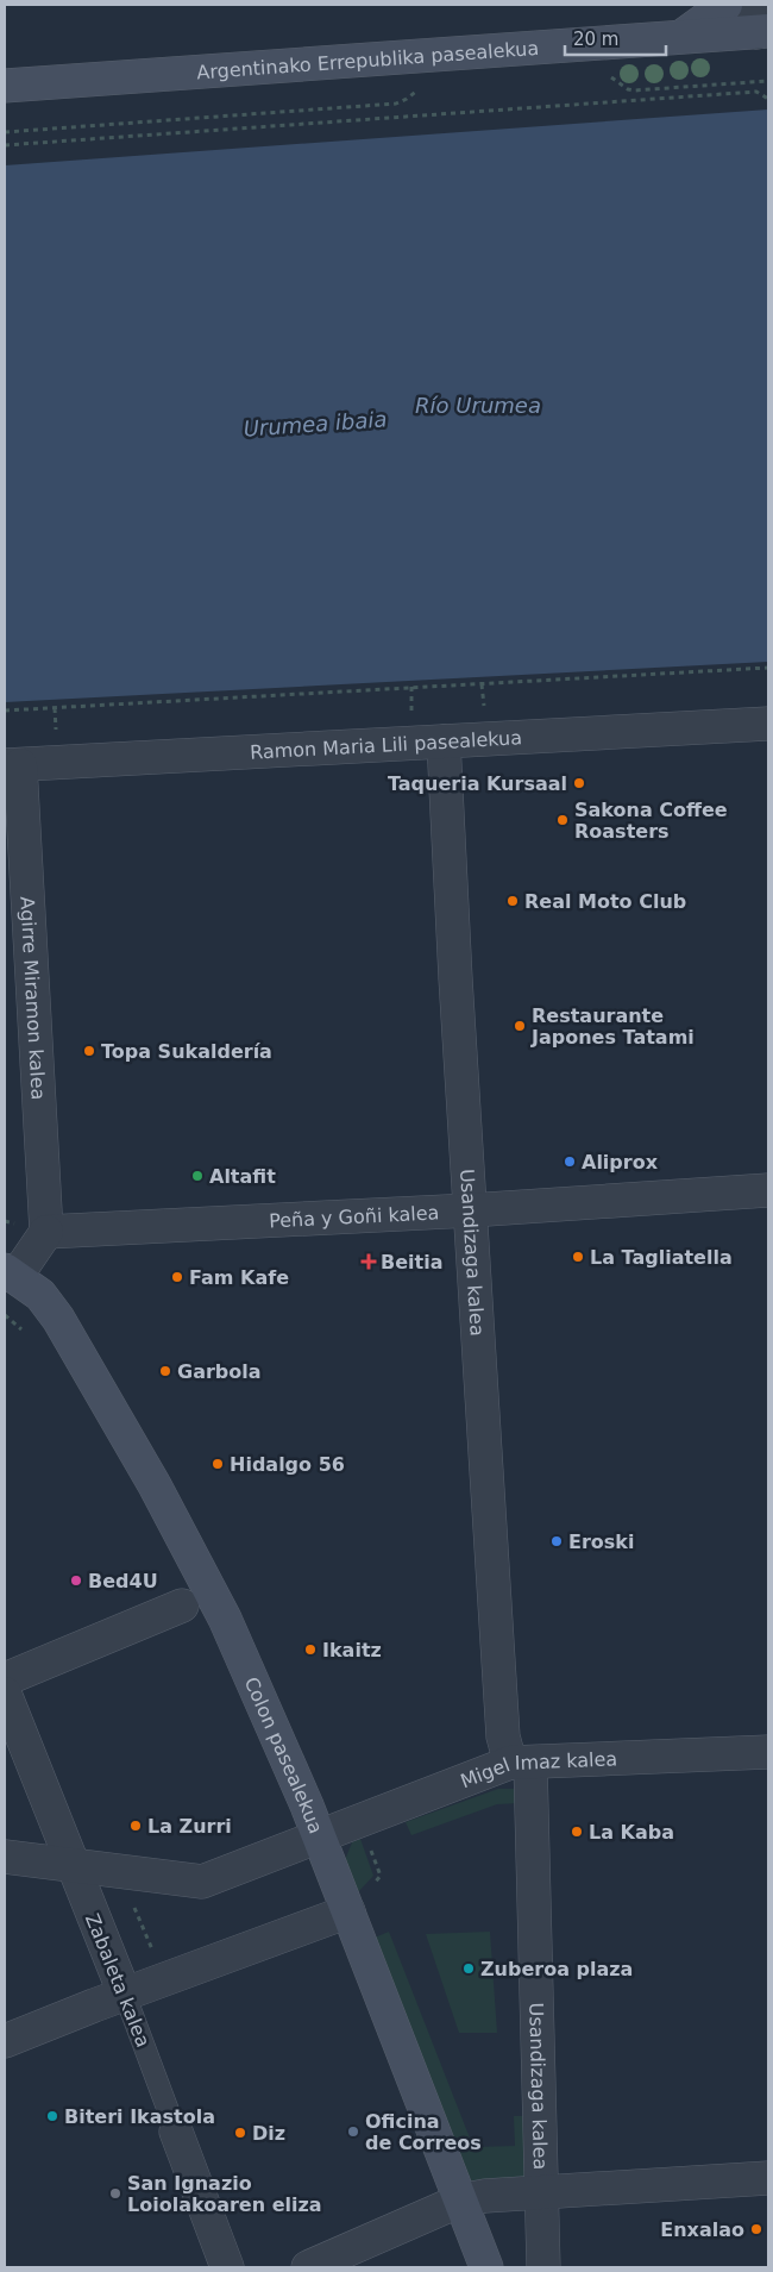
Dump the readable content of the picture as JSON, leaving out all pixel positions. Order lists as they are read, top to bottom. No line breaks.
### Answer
{"streets":{"main road":["Argentinako Errepublika pasealekua","Colon pasealekua"],"street":["Ramon Maria Lili pasealekua","Agirre Miramon kalea","Peña y Goñi kalea","Usandizaga kalea","Migel Imaz kalea","Zabaleta kalea"]},"crossings":[["Ramon Maria Lili pasealekua","Agirre Miramon kalea"],["Ramon Maria Lili pasealekua","Usandizaga kalea"],["Agirre Miramon kalea","Peña y Goñi kalea"],["Agirre Miramon kalea","Colon pasealekua"],["Peña y Goñi kalea","Usandizaga kalea"],["Peña y Goñi kalea","Colon pasealekua"],["Usandizaga kalea","Migel Imaz kalea"],["Colon pasealekua","Migel Imaz kalea"],["Migel Imaz kalea","Zabaleta kalea"]],"water":["Río Urumea","Urumea ibaia"],"places":{"other":["Taqueria Kursaal","Sakona Coffee Roasters","Real Moto Club","Restaurante Japones Tatami","Topa Sukaldería","Aliprox","Altafit","La Tagliatella","Fam Kafe","Garbola","Hidalgo 56","Eroski","Bed4U","Ikaitz","La Zurri","La Kaba","Zuberoa plaza","Biteri Ikastola","Oficina de Correos","Diz","San Ignazio Loiolakoaren eliza","Enxalao"],"health":["Beitia"]},"scale_bar":"20 m"}
